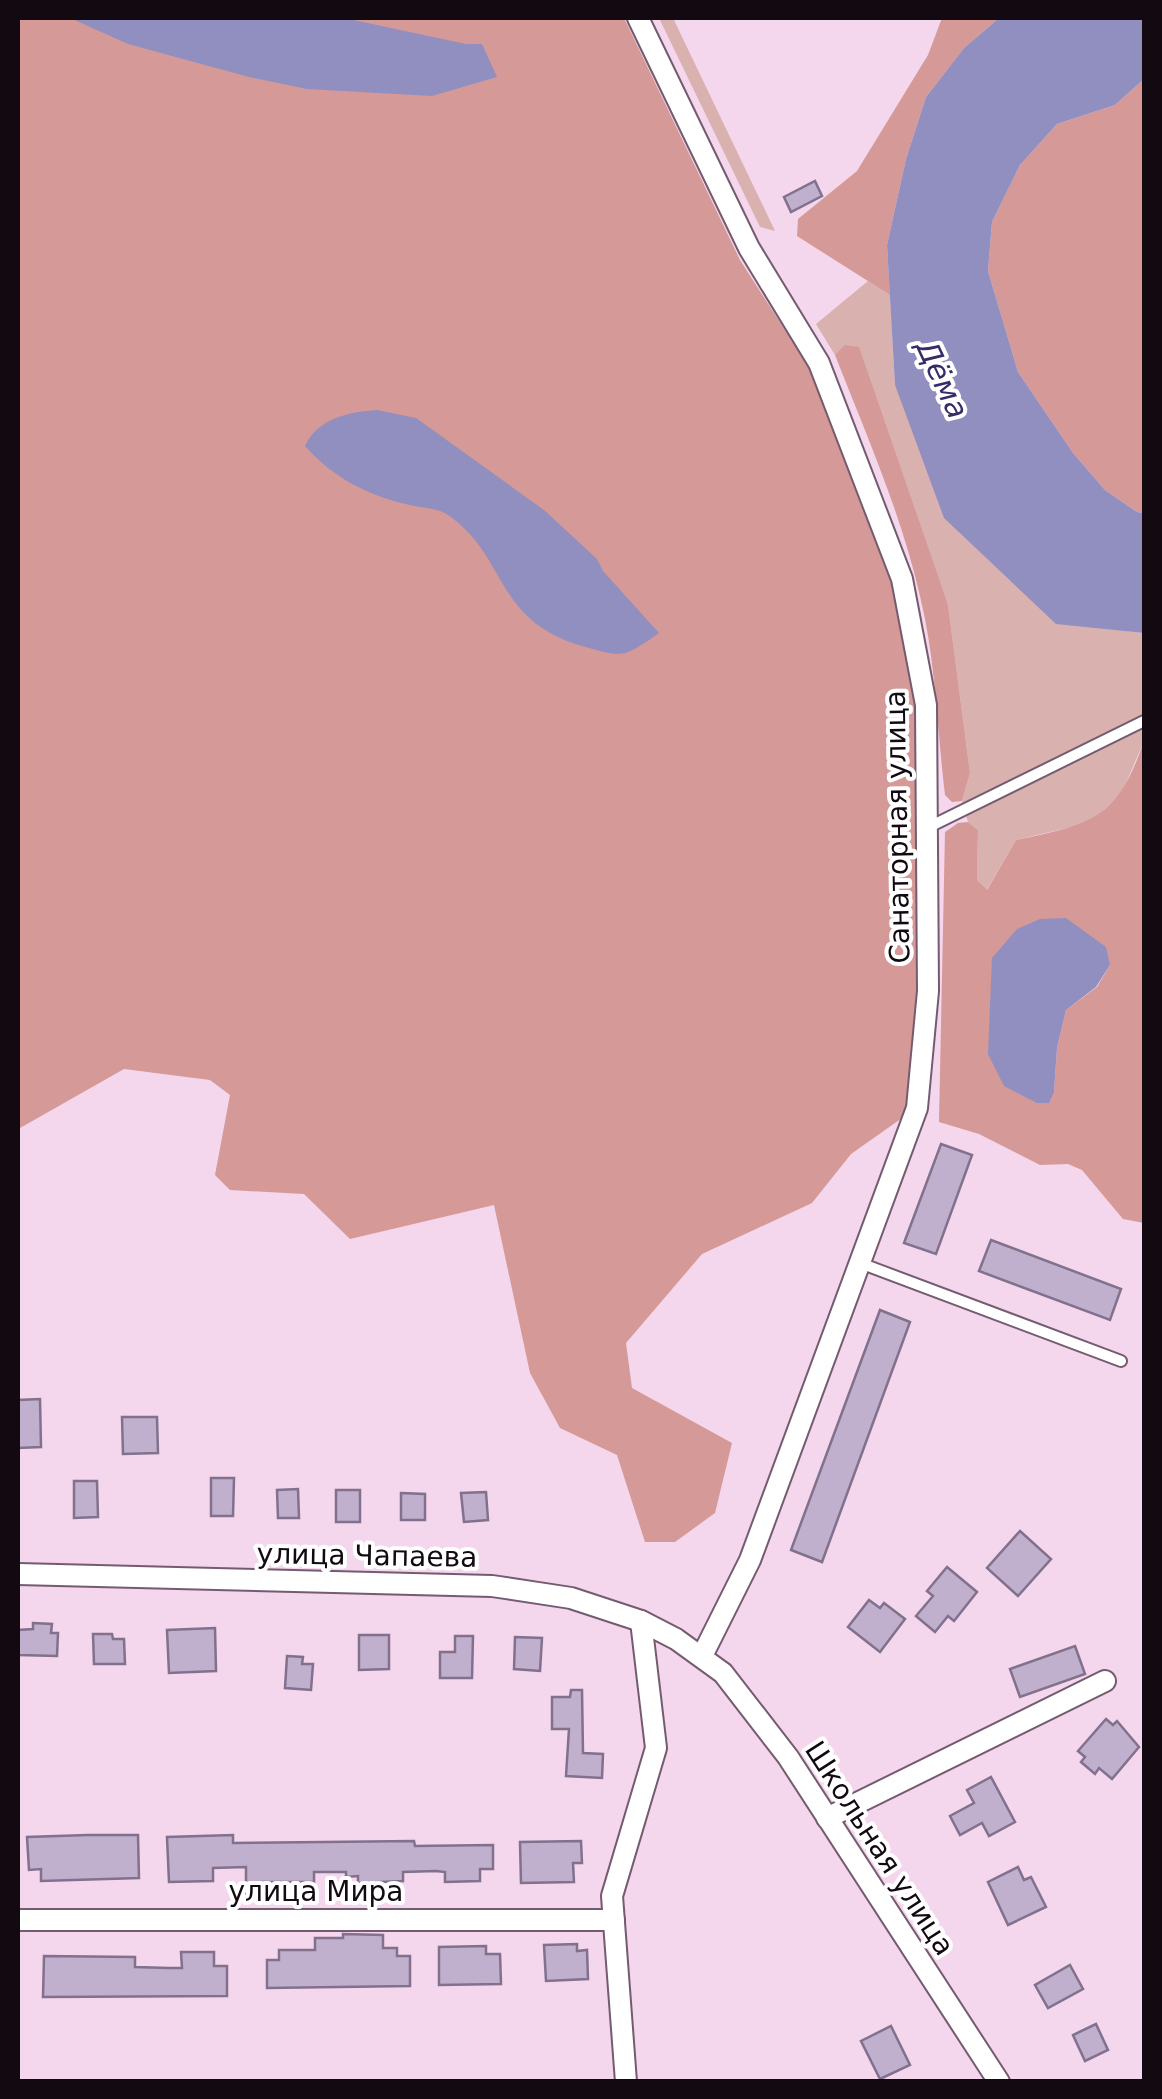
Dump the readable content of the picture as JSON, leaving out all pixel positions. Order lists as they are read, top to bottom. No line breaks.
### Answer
{"streets":{"street":["Санаторная улица","улица Чапаева","Школьная улица","улица Мира"]},"crossings":[["Санаторная улица","улица Чапаева"],["Санаторная улица","Школьная улица"],["улица Чапаева","Школьная улица"]],"water":["Дёма"]}
